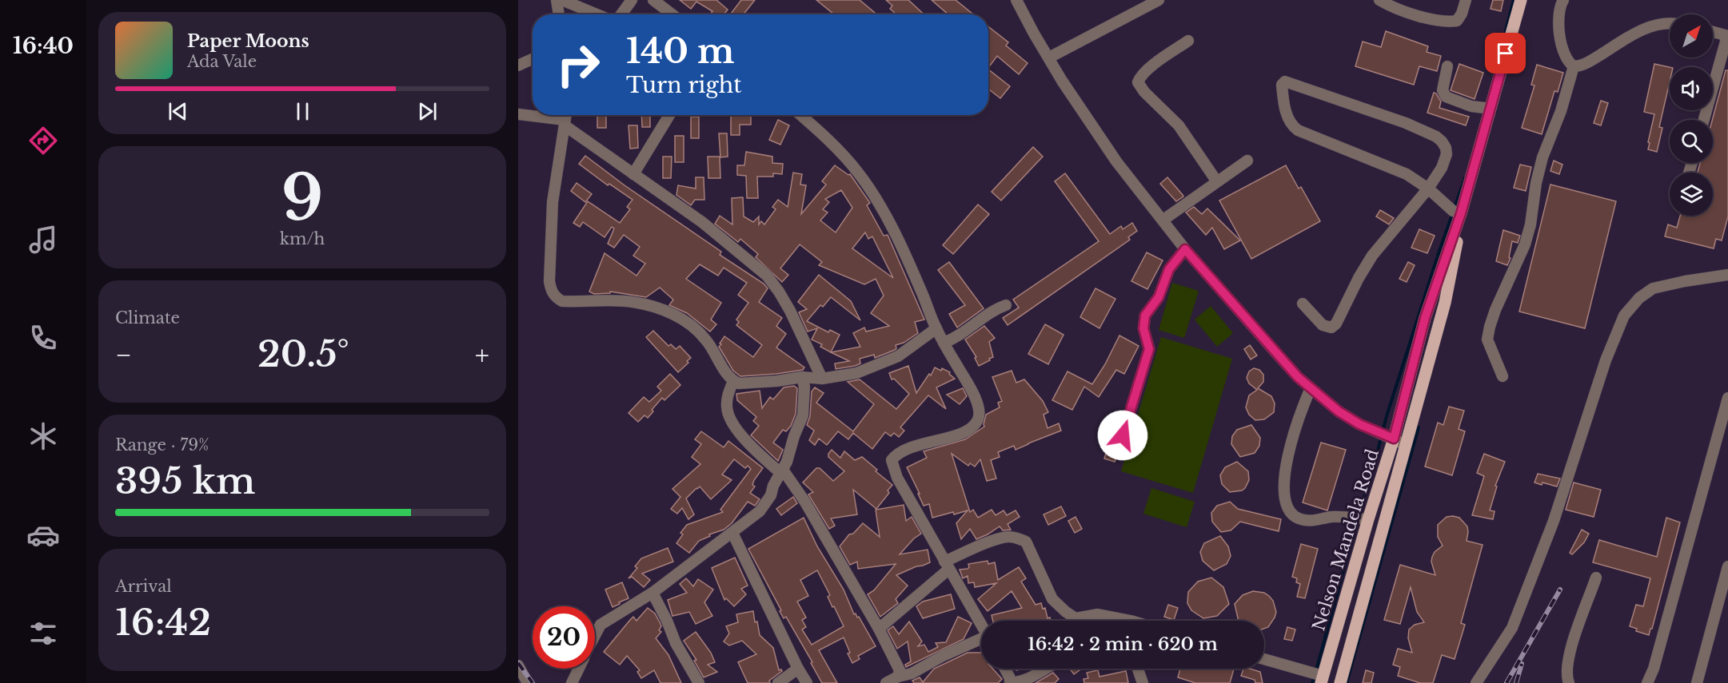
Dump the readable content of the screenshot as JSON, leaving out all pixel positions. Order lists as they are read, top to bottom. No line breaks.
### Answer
{"streets":{"main road":["Nelson Mandela Road"]},"north":"top right","page":{"tabs":"16:40","turn":["140 m","Turn right"],"song":["Paper Moons","Ada Vale"],"tile":[["9","km/h"],"Climate",["Range · 79%","395 km"],["Arrival","16:42"]],"heat":["−","20.5°","+"],"limit":"20","trip":"16:42 · 2 min · 620 m"}}
